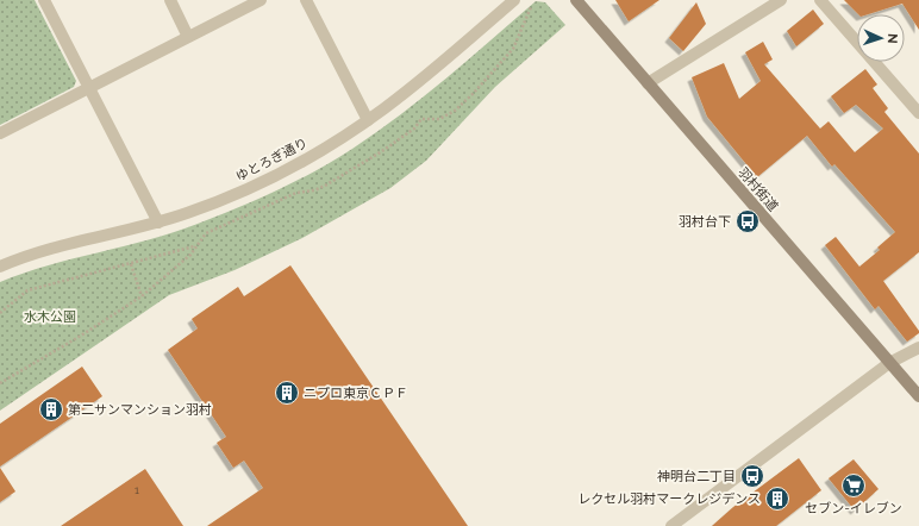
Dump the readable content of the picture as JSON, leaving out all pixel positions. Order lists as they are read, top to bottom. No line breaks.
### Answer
{"streets":{"main road":["羽村街道"],"street":["ゆとろぎ通り"]},"parks":["水木公園"],"places":{"bus stop":["羽村台下","神明台二丁目"],"building":["ニプロ東京ＣＰＦ","第二サンマンション羽村","レクセル羽村マークレジデンス"],"supermarket":["セブン-イレブン"]},"house_numbers":["1"],"north":"right"}
